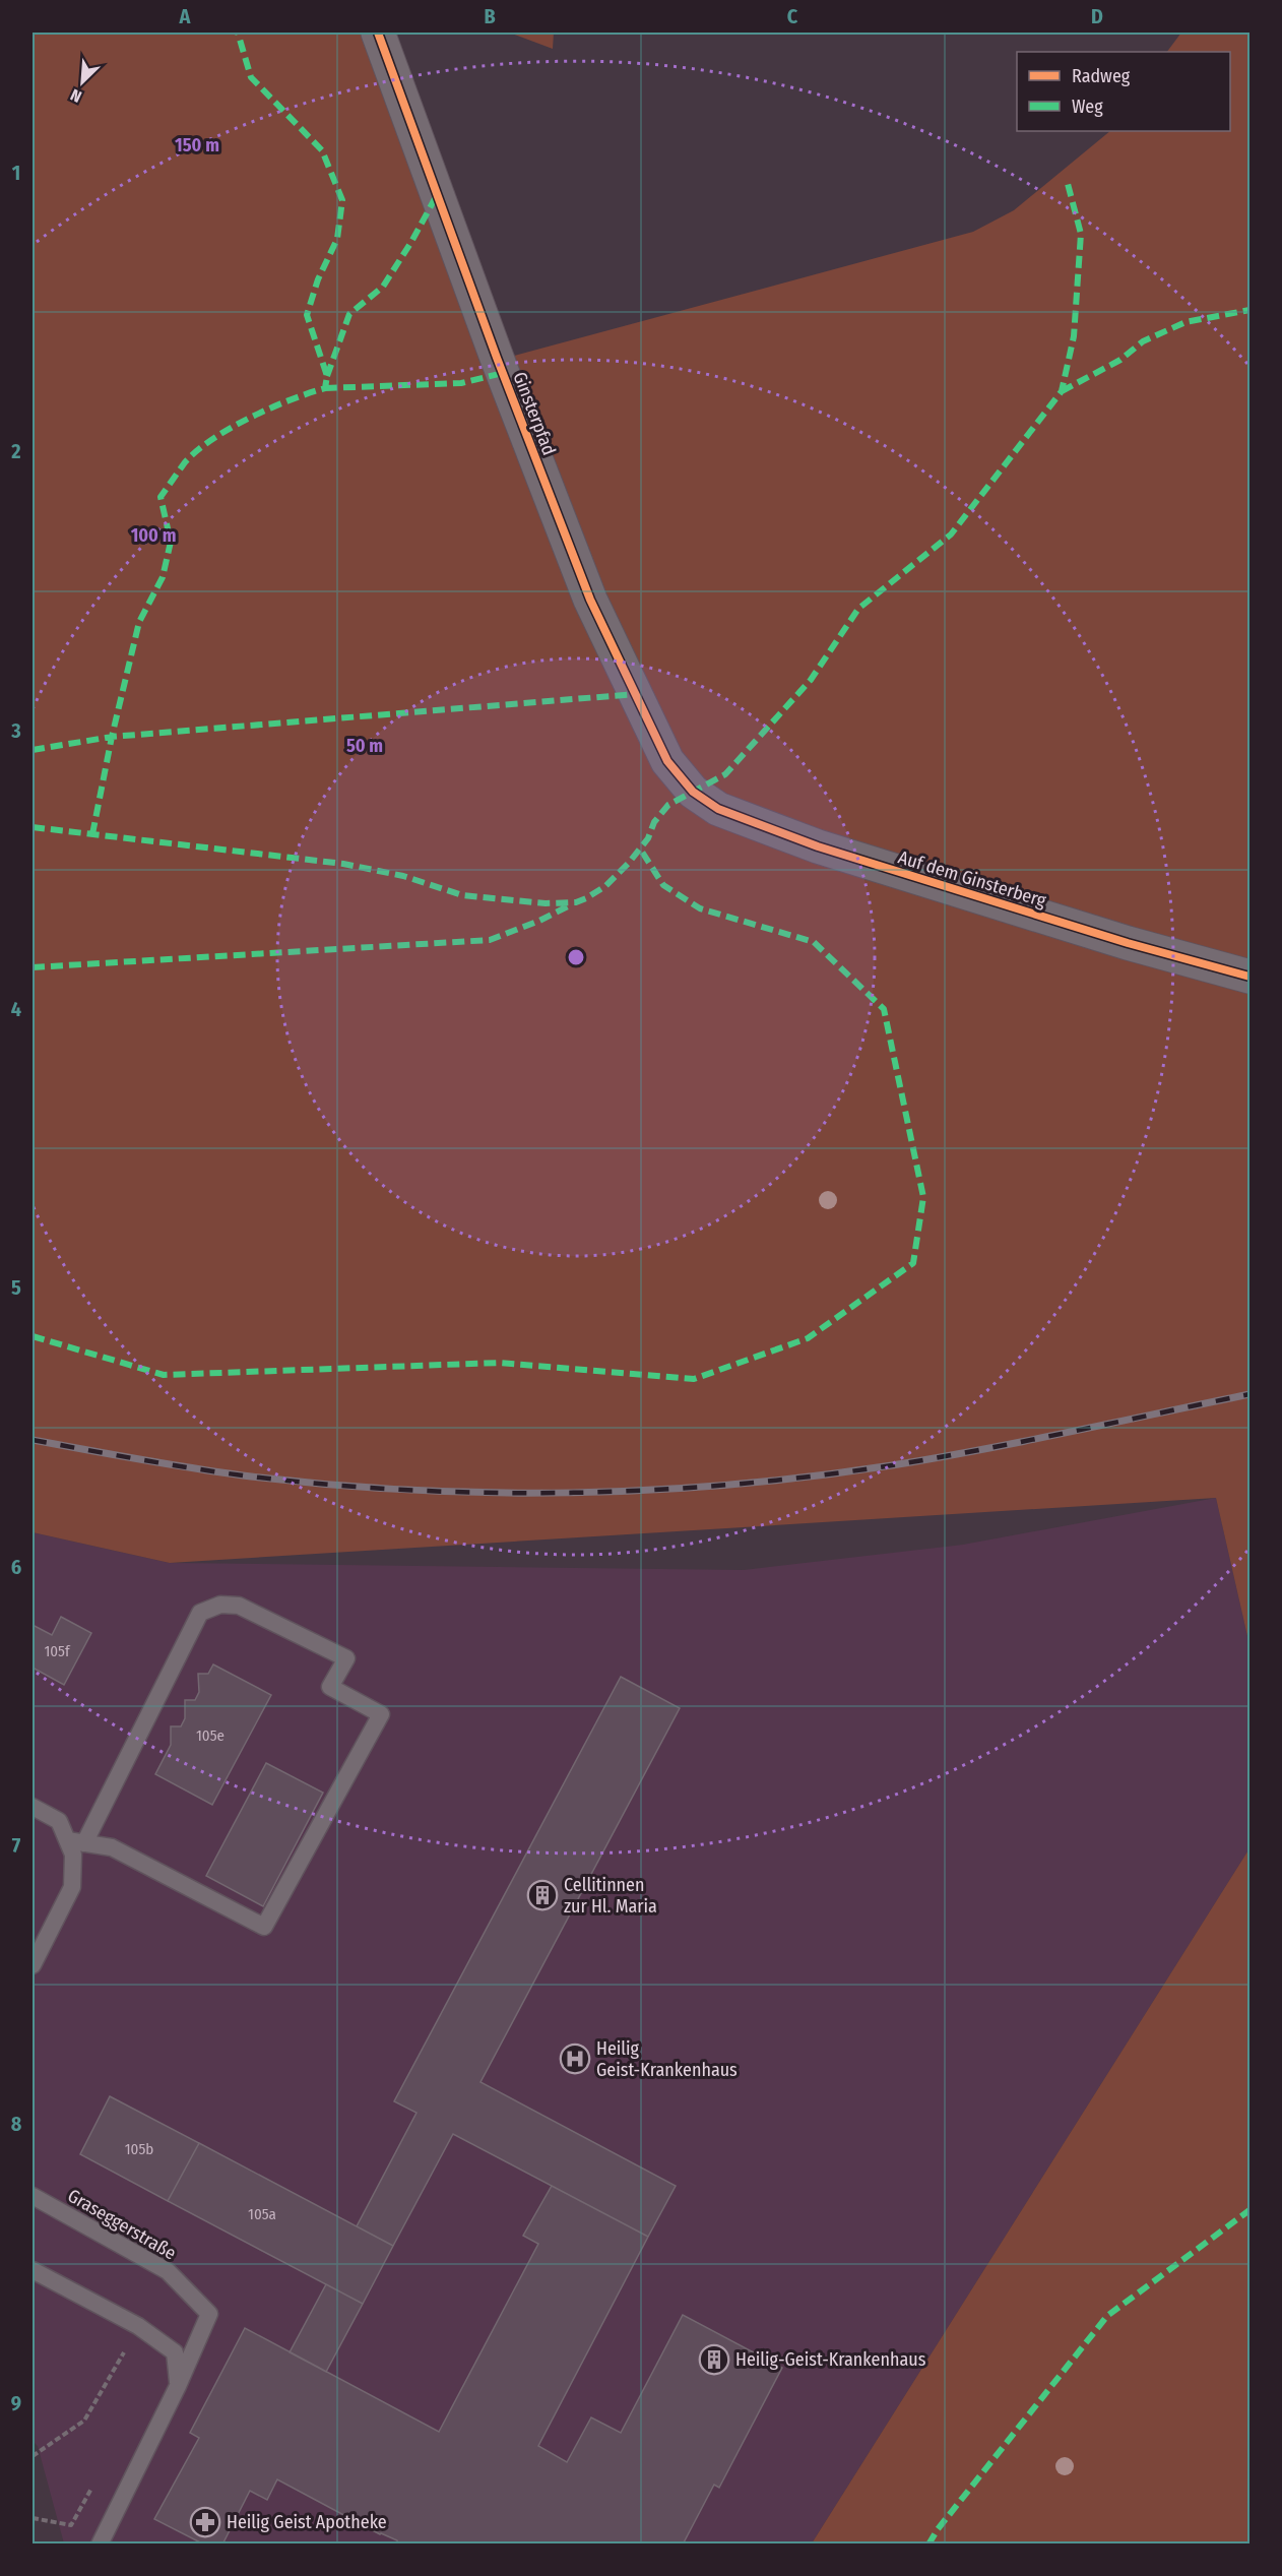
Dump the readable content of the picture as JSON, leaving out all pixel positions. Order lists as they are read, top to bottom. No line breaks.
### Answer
{"streets":{"street":["Ginsterpfad","Auf dem Ginsterberg"],"lane":["Graseggerstraße"]},"crossings":[["Ginsterpfad","Auf dem Ginsterberg"]],"places":{"building":["Cellitinnen zur Hl. Maria","Heilig-Geist-Krankenhaus"],"hospital":["Heilig Geist-Krankenhaus"],"pharmacy":["Heilig Geist Apotheke"]},"house_numbers":["105f","105e","105b","105a"],"legend":["Radweg","Weg"],"north":"bottom left","grid":{"columns":["A","B","C","D"],"rows":["1","2","3","4","5","6","7","8","9"]},"rings":["150 m","100 m","50 m"]}
